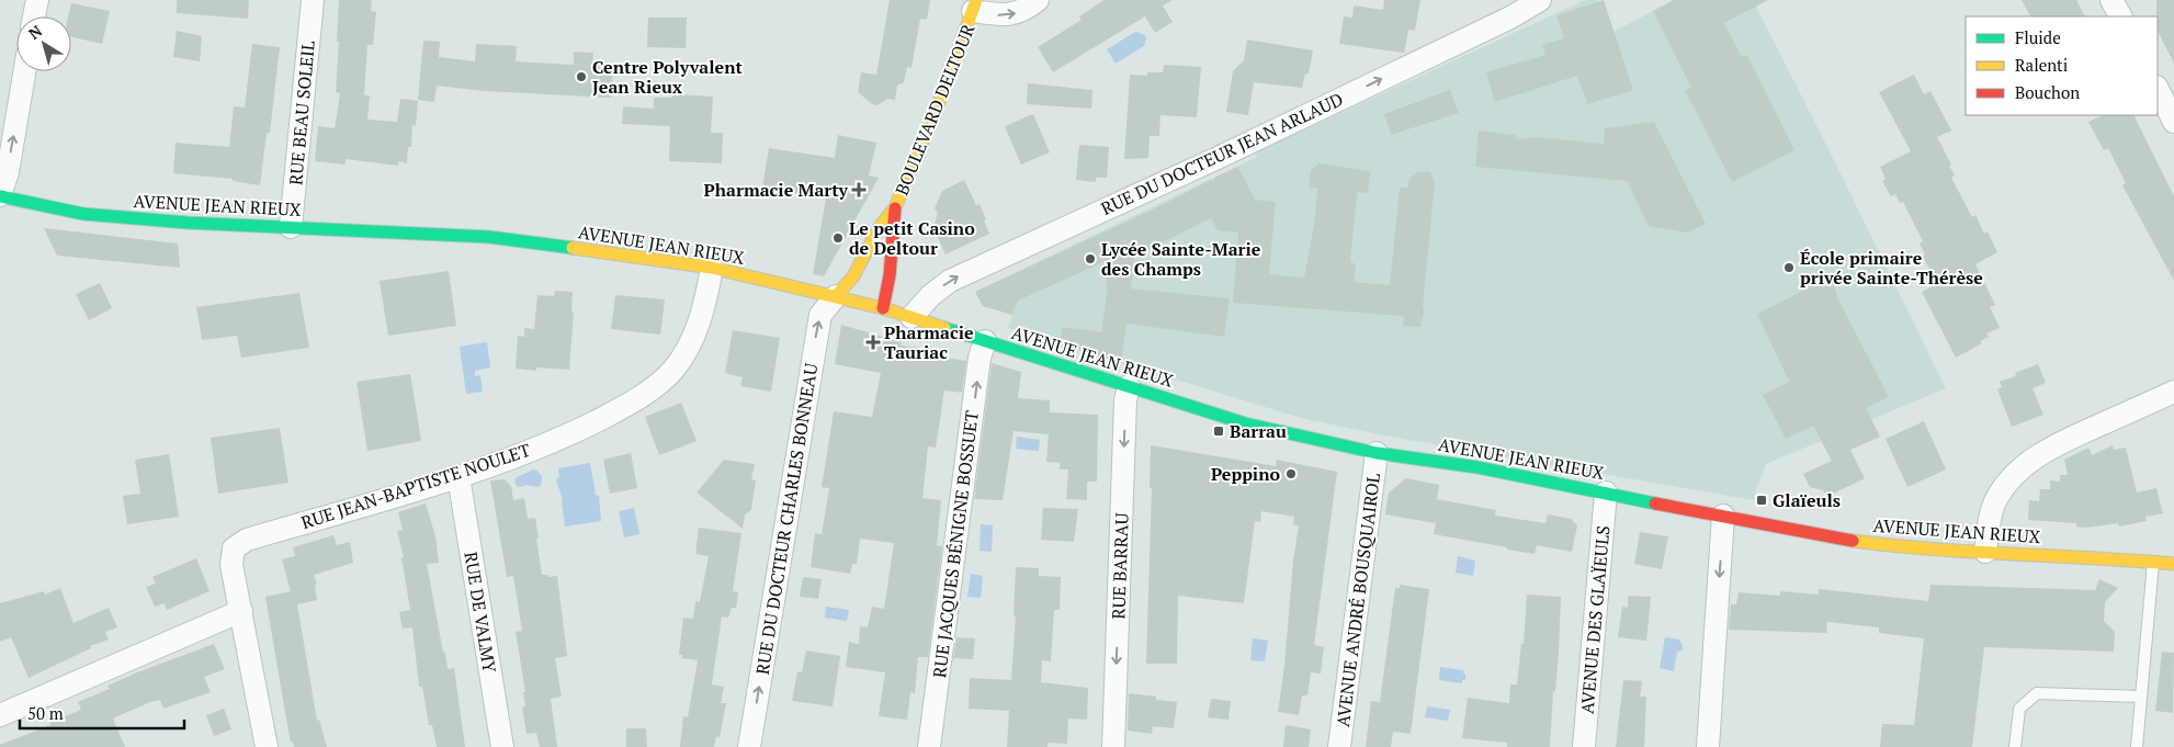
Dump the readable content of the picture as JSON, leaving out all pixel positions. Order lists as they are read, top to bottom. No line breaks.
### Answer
{"streets":{"main road":["BOULEVARD DELTOUR","AVENUE JEAN RIEUX"],"street":["RUE BEAU SOLEIL","RUE DU DOCTEUR JEAN ARLAUD","RUE JEAN-BAPTISTE NOULET","RUE DU DOCTEUR CHARLES BONNEAU","RUE JACQUES BÉNIGNE BOSSUET","RUE BARRAU","AVENUE ANDRÉ BOUSQUAIROL","RUE DE VALMY","AVENUE DES GLAÏEULS"]},"crossings":[["BOULEVARD DELTOUR","AVENUE JEAN RIEUX"],["BOULEVARD DELTOUR","RUE DU DOCTEUR CHARLES BONNEAU"],["RUE BEAU SOLEIL","AVENUE JEAN RIEUX"],["RUE DU DOCTEUR JEAN ARLAUD","AVENUE JEAN RIEUX"],["AVENUE JEAN RIEUX","RUE JEAN-BAPTISTE NOULET"],["AVENUE JEAN RIEUX","RUE DU DOCTEUR CHARLES BONNEAU"],["AVENUE JEAN RIEUX","RUE JACQUES BÉNIGNE BOSSUET"],["AVENUE JEAN RIEUX","RUE BARRAU"],["AVENUE JEAN RIEUX","AVENUE ANDRÉ BOUSQUAIROL"],["AVENUE JEAN RIEUX","AVENUE DES GLAÏEULS"],["RUE JEAN-BAPTISTE NOULET","RUE DE VALMY"]],"one_way":["RUE DU DOCTEUR JEAN ARLAUD","RUE DU DOCTEUR CHARLES BONNEAU","RUE JACQUES BÉNIGNE BOSSUET","RUE BARRAU"],"places":{"other":["Centre Polyvalent Jean Rieux","Le petit Casino de Deltour","Lycée Sainte-Marie des Champs","École primaire privée Sainte-Thérèse","Peppino"],"health":["Pharmacie Marty","Pharmacie Tauriac"],"transit":["Barrau","Glaïeuls"]},"legend":["Fluide","Ralenti","Bouchon"],"scale_bar":"50 m","north":"top left"}
